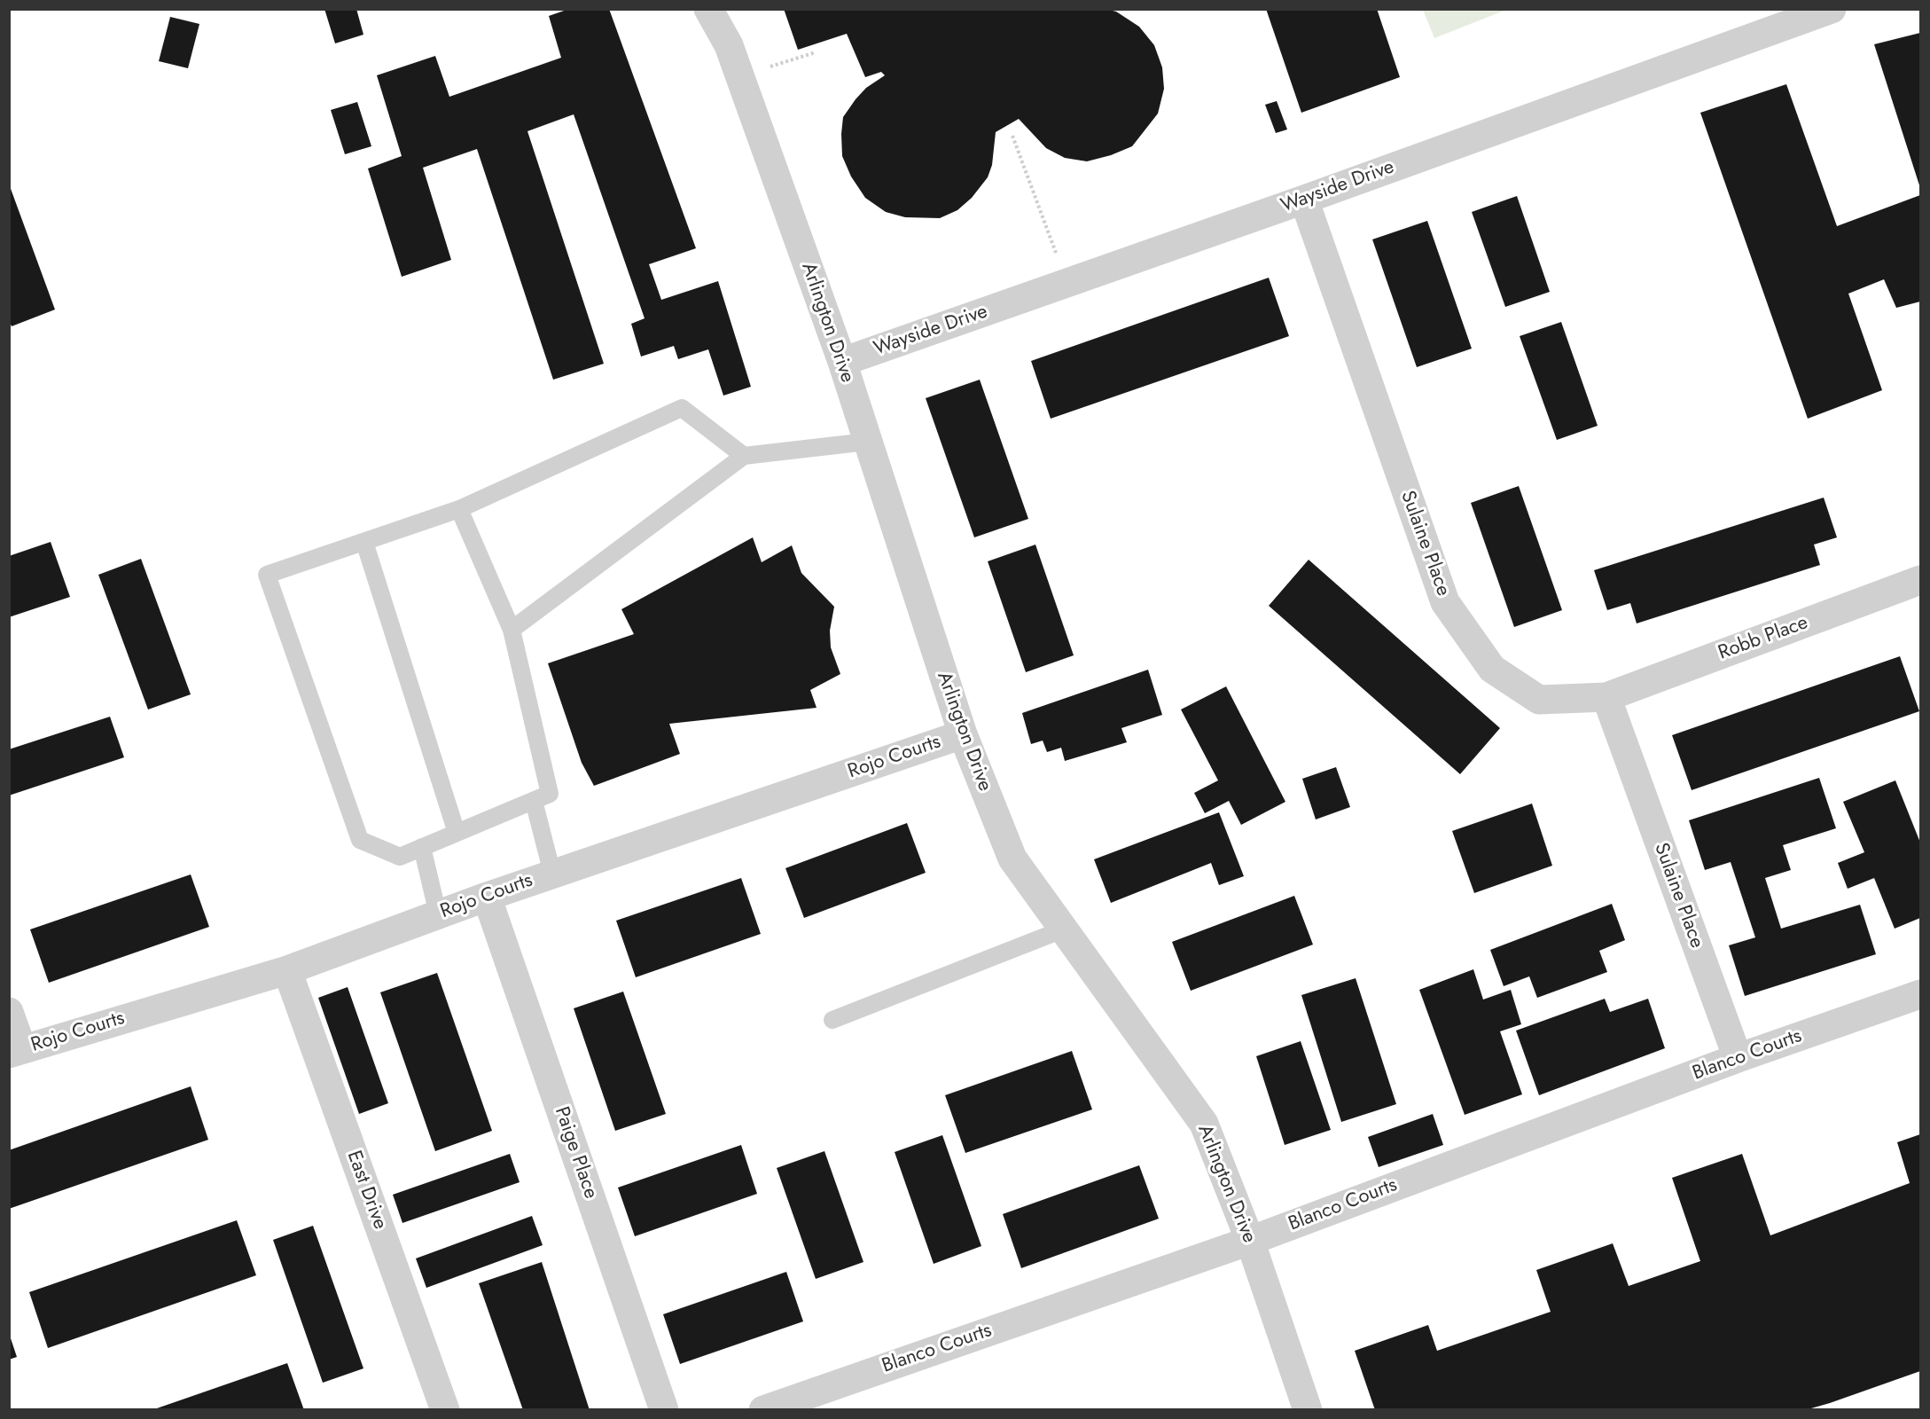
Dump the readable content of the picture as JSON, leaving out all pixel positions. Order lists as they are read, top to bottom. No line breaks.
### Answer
{"streets":{"street":["Wayside Drive","Arlington Drive","Sulaine Place","Robb Place","Rojo Courts","Blanco Courts","Paige Place","East Drive"]},"crossings":[["Wayside Drive","Arlington Drive"],["Wayside Drive","Sulaine Place"],["Arlington Drive","Rojo Courts"],["Arlington Drive","Blanco Courts"],["Sulaine Place","Robb Place"],["Sulaine Place","Blanco Courts"],["Rojo Courts","Paige Place"],["Rojo Courts","East Drive"]]}
